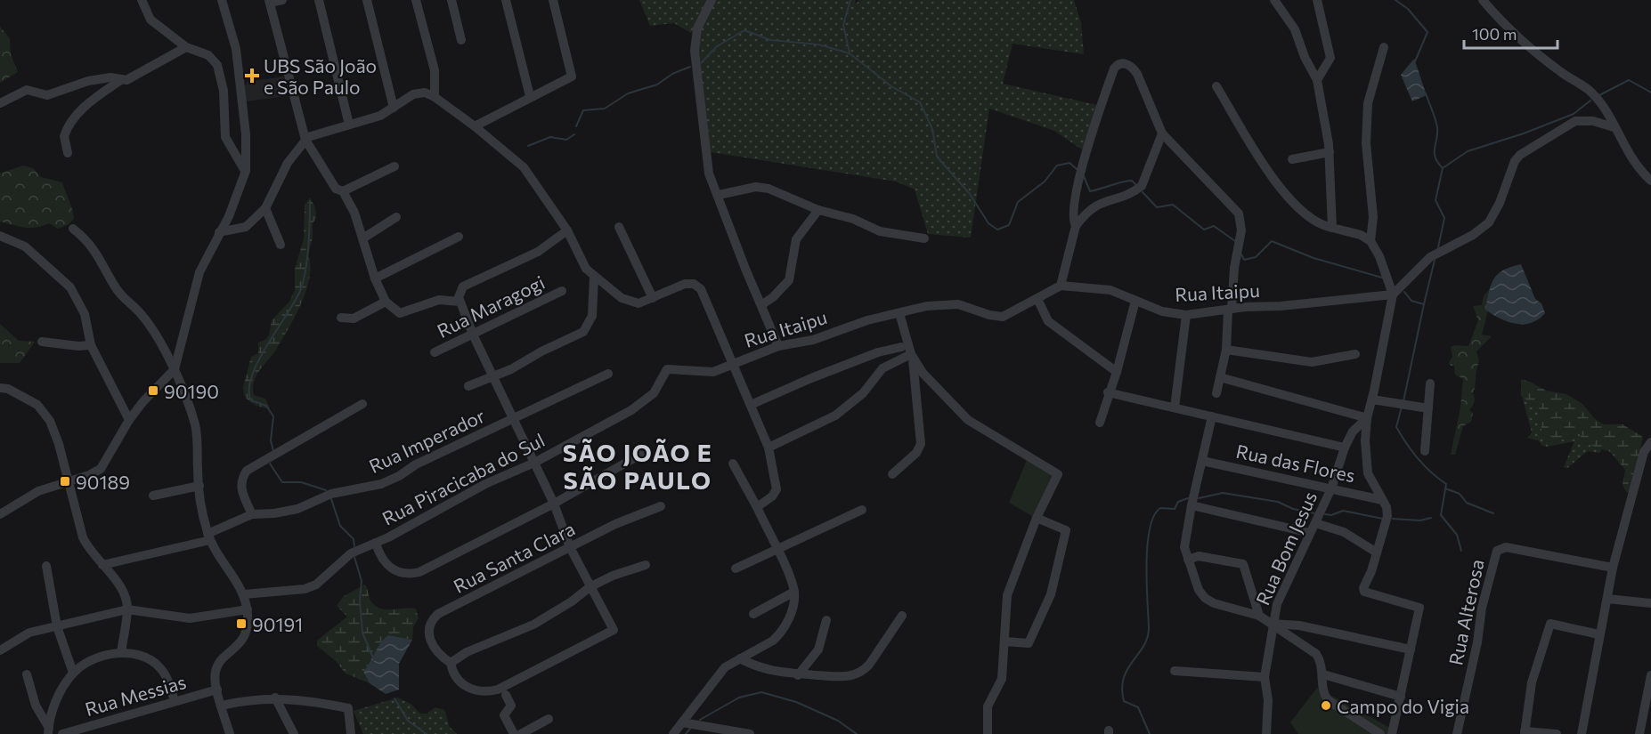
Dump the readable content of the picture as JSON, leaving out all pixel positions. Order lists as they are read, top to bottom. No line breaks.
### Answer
{"streets":{"street":["Rua Itaipu","Rua Maragogi","Rua Imperador","Rua das Flores","Rua Piracicaba do Sul","Rua Bom Jesus","Rua Santa Clara","Rua Alterosa","Rua Messias"]},"crossings":[["Rua Itaipu","Rua Piracicaba do Sul"],["Rua das Flores","Rua Bom Jesus"]],"districts":["SÃO JOÃO E SÃO PAULO"],"places":{"health":["UBS São João e São Paulo"],"transit":["90190","90189","90191"],"other":["Campo do Vigia"]},"scale_bar":"100 m"}
